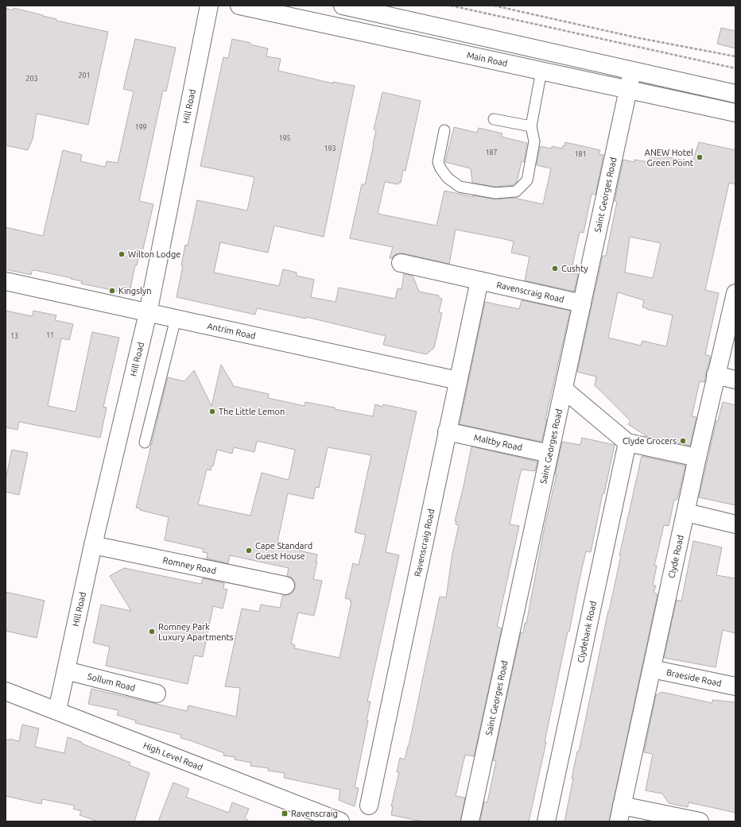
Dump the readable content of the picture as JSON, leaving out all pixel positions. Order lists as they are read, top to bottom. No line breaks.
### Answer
{"streets":{"street":["Main Road","Hill Road","Saint Georges Road","Ravenscraig Road","Antrim Road","Maltby Road","Clyde Road","Romney Road","Clydebank Road","Braeside Road","Sollum Road","High Level Road"]},"crossings":[["Main Road","Saint Georges Road"],["Hill Road","Antrim Road"],["Hill Road","Romney Road"],["Hill Road","Sollum Road"],["Hill Road","High Level Road"],["Saint Georges Road","Ravenscraig Road"],["Saint Georges Road","Maltby Road"],["Ravenscraig Road","Antrim Road"],["Ravenscraig Road","Maltby Road"],["Clyde Road","Braeside Road"]],"places":{"other":["ANEW Hotel Green Point","Wilton Lodge","Cushty","Kingslyn","The Little Lemon","Clyde Grocers","Cape Standard Guest House","Romney Park Luxury Apartments"],"transit":["Ravenscraig"]},"house_numbers":["201","203","199","195","193","187","181","11","13"]}
